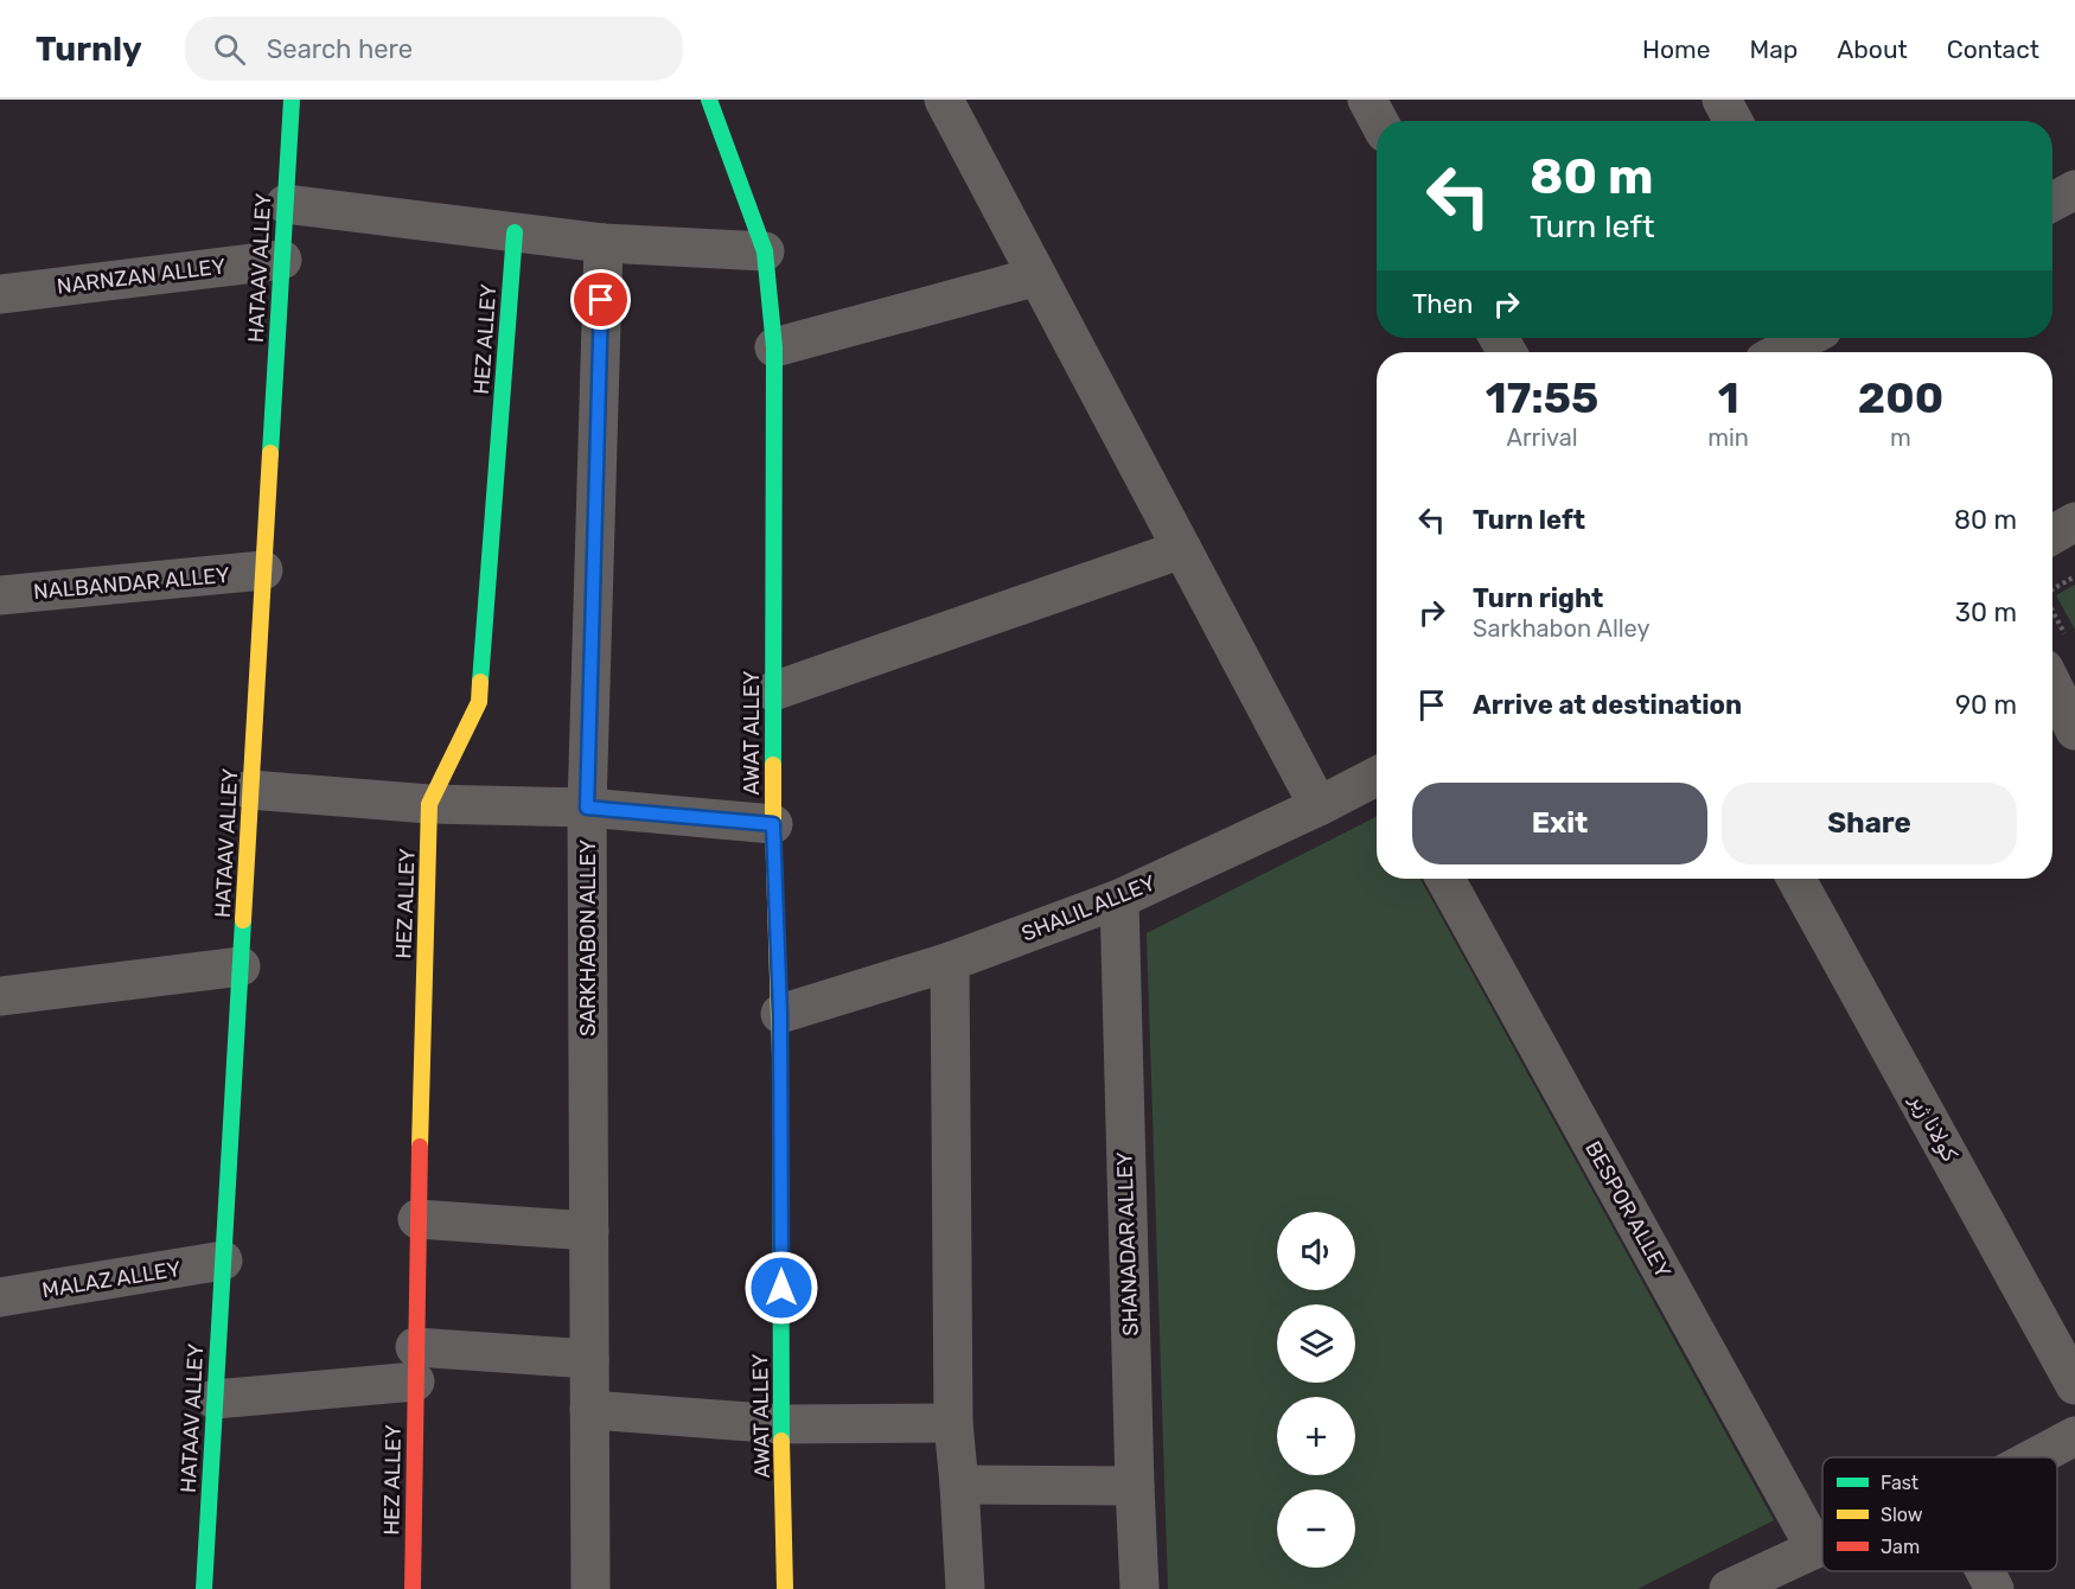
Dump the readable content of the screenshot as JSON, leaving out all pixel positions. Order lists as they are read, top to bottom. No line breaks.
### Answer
{"streets":{"street":["HATAAV ALLEY","NARNZAN ALLEY","HEZ ALLEY","NALBANDAR ALLEY","AWAT ALLEY","SHALIL ALLEY","SARKHABON ALLEY","کولانا ژیر","BESPOR ALLEY","SHANADAR ALLEY","MALAZ ALLEY"]},"crossings":[["HATAAV ALLEY","NARNZAN ALLEY"],["HATAAV ALLEY","NALBANDAR ALLEY"],["HATAAV ALLEY","MALAZ ALLEY"],["AWAT ALLEY","SHALIL ALLEY"],["SHALIL ALLEY","SHANADAR ALLEY"]],"legend":["Fast","Slow","Jam"],"page":{"header":"Turnly","search":"Search here","nav":["Home","Map","About","Contact"],"turn":["80 m","Turn left"],"then":"Then","eta":["17:55","Arrival","1","min","200","m"],"list":[{"name":"Turn left","value":"80 m"},{"name":"Turn right","note":"Sarkhabon Alley","value":"30 m"},{"name":"Arrive at destination","value":"90 m"}],"buttons":["Exit","Share"],"map_buttons":["+","−"]}}
